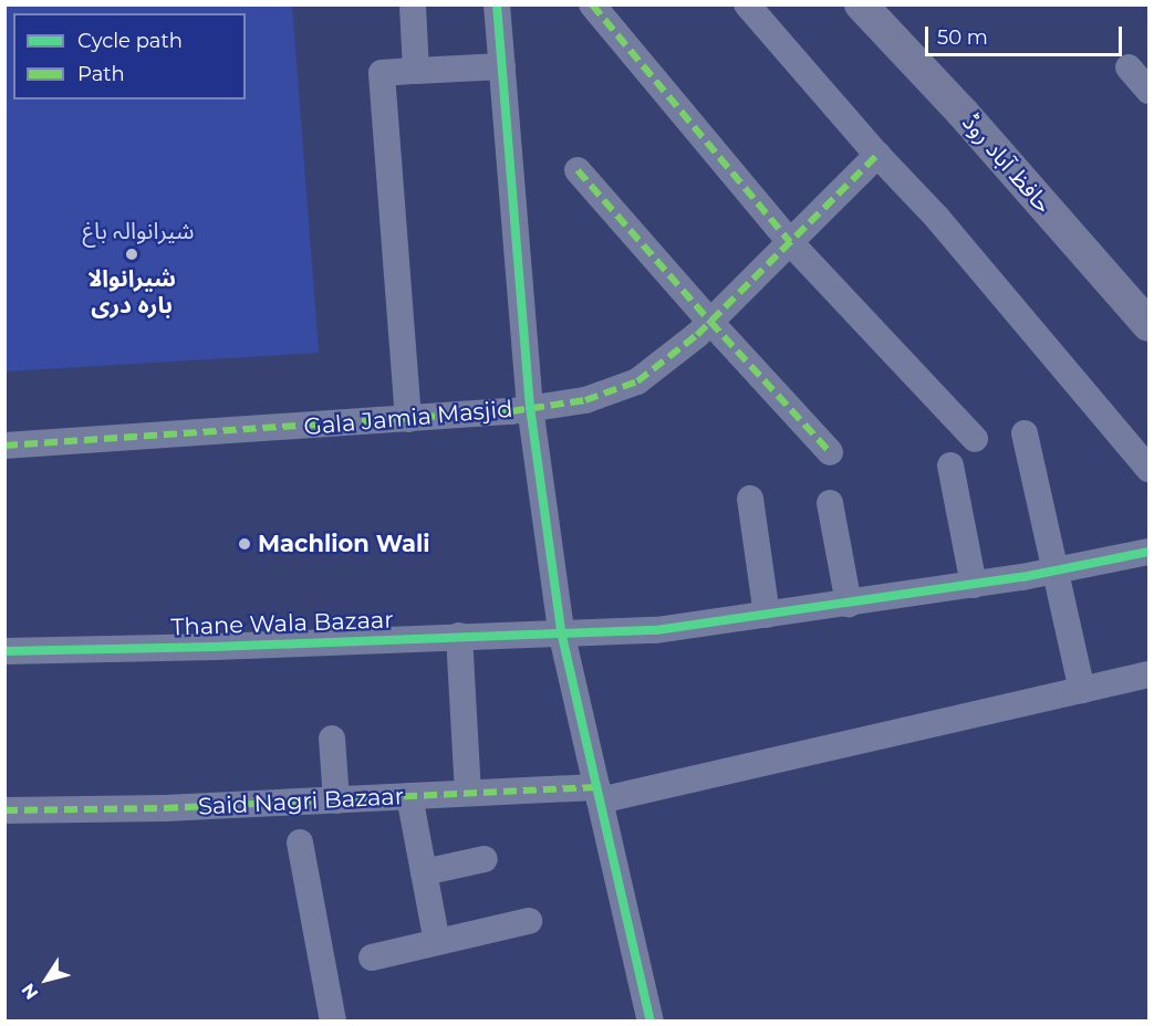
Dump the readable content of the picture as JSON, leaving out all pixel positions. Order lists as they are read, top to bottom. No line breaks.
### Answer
{"streets":{"main road":["حافظ آباد روڈ"],"street":["Gala Jamia Masjid","Thane Wala Bazaar","Said Nagri Bazaar"]},"parks":["شیرانوالہ باغ"],"places":["شیرانوالا بارہ دری","Machlion Wali"],"legend":["Cycle path","Path"],"scale_bar":"50 m","north":"bottom left"}
